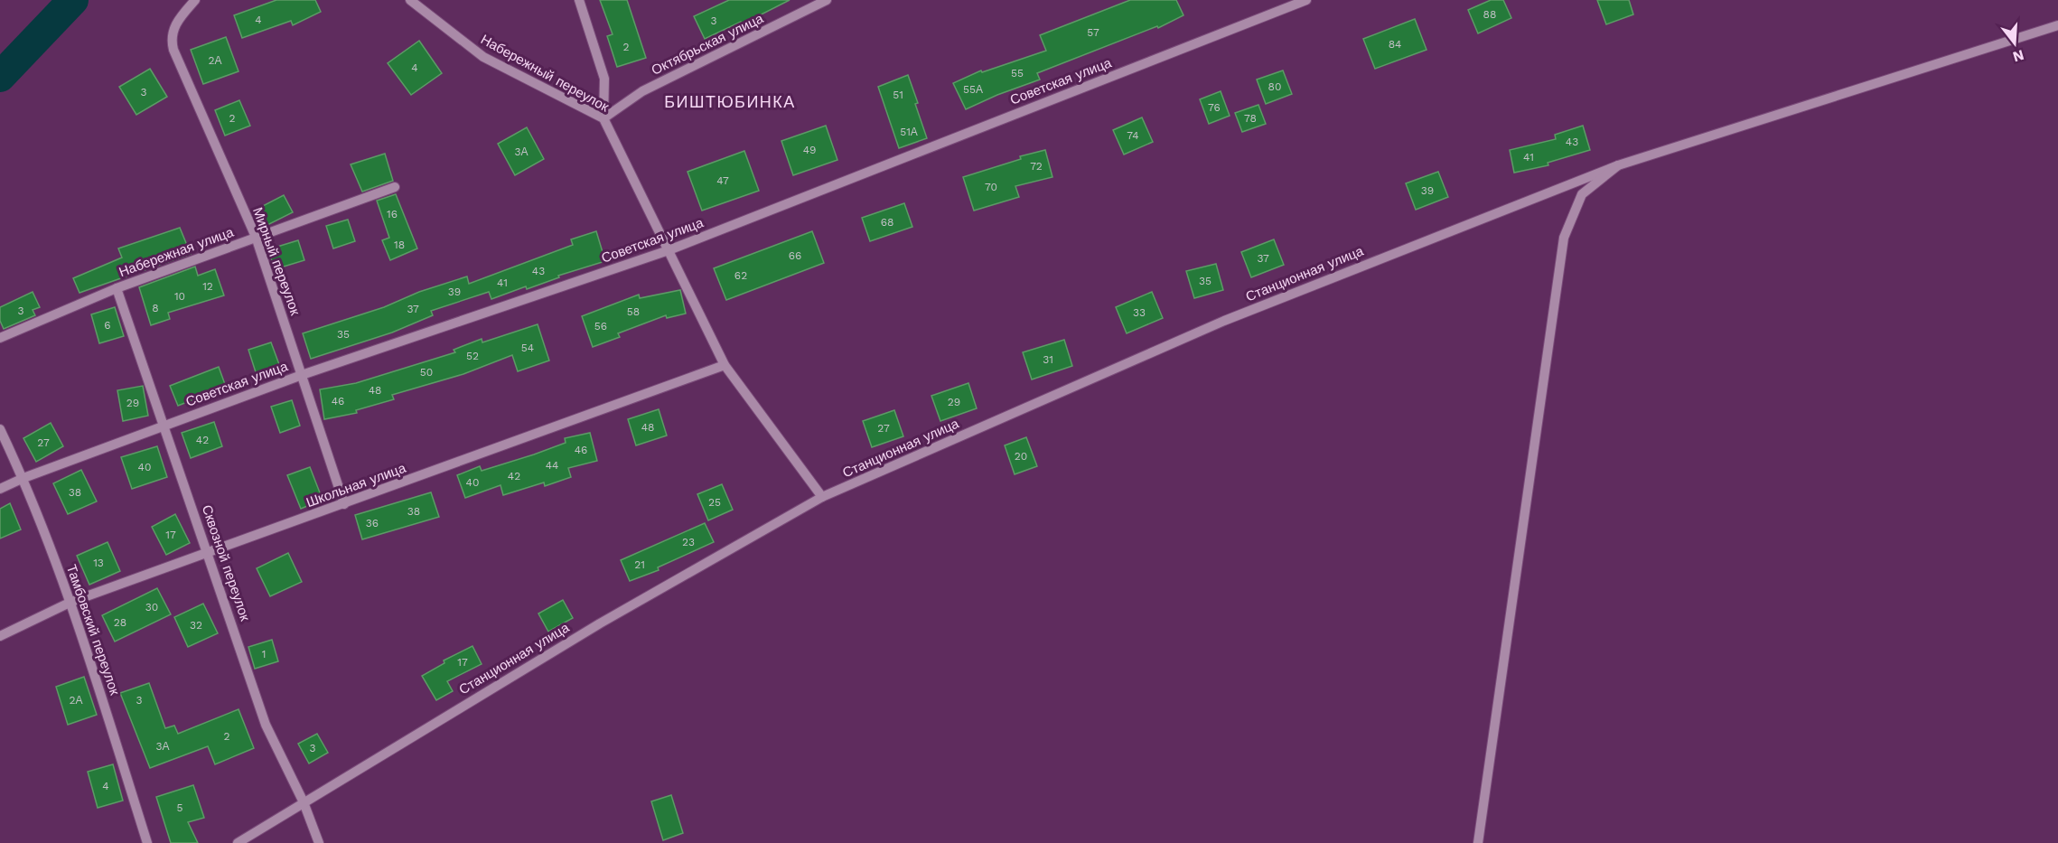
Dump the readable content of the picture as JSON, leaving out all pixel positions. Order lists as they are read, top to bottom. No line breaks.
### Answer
{"streets":{"street":["Октябрьская улица","Набережный переулок","Советская улица","Набережная улица","Мирный переулок","Станционная улица","Школьная улица","Сквозной переулок","Тамбовский переулок"]},"crossings":[["Октябрьская улица","Набережный переулок"],["Набережный переулок","Советская улица"],["Набережный переулок","Станционная улица"],["Набережный переулок","Школьная улица"],["Советская улица","Мирный переулок"],["Советская улица","Сквозной переулок"],["Советская улица","Тамбовский переулок"],["Набережная улица","Мирный переулок"],["Набережная улица","Сквозной переулок"],["Мирный переулок","Школьная улица"],["Станционная улица","Сквозной переулок"],["Школьная улица","Сквозной переулок"],["Школьная улица","Тамбовский переулок"]],"districts":["БИШТЮБИНКА"],"house_numbers":["88","4","3","57","84","2","2А","4","55","80","55А","3","51","76","2","78","51А","74","43","49","3А","41","72","47","70","39","16","68","18","66","37","43","62","35","41","12","39","10","8","37","3","58","33","6","56","35","54","52","31","50","48","46","29","29","48","27","42","27","46","20","44","40","42","40","38","25","38","36","17","23","13","21","30","28","32","1","17","2А","3","2","3А","3","4","5"],"north":"bottom"}
